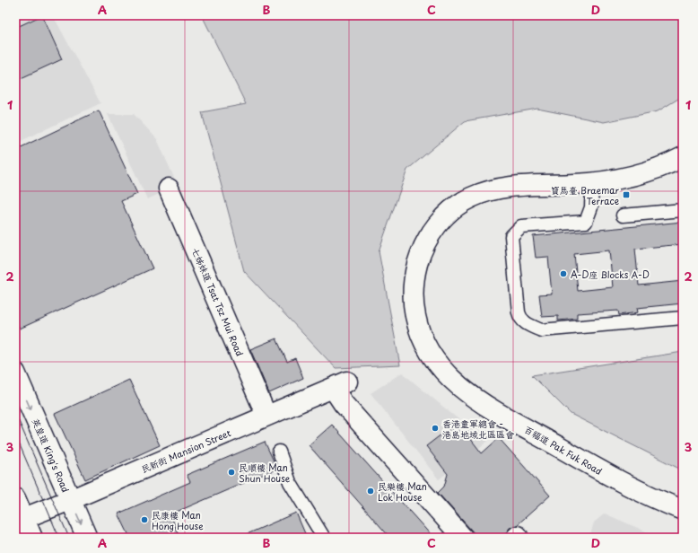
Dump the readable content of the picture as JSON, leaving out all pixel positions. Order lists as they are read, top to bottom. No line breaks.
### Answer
{"streets":{"street":["七姊妹道 Tsat Tsz Mui Road","百福道 Pak Fuk Road","民新街 Mansion Street","英皇道 King's Road"]},"crossings":[["七姊妹道 Tsat Tsz Mui Road","民新街 Mansion Street"],["民新街 Mansion Street","英皇道 King's Road"]],"one_way":["英皇道 King's Road"],"places":{"transit":["寶馬臺 Braemar Terrace"],"other":["A-D座 Blocks A-D","香港童軍總會 - 港島地域北區區會","民順樓 Man Shun House","民樂樓 Man Lok House","民康樓 Man Hong House"]},"grid":{"columns":["A","B","C","D"],"rows":["1","2","3"]}}
